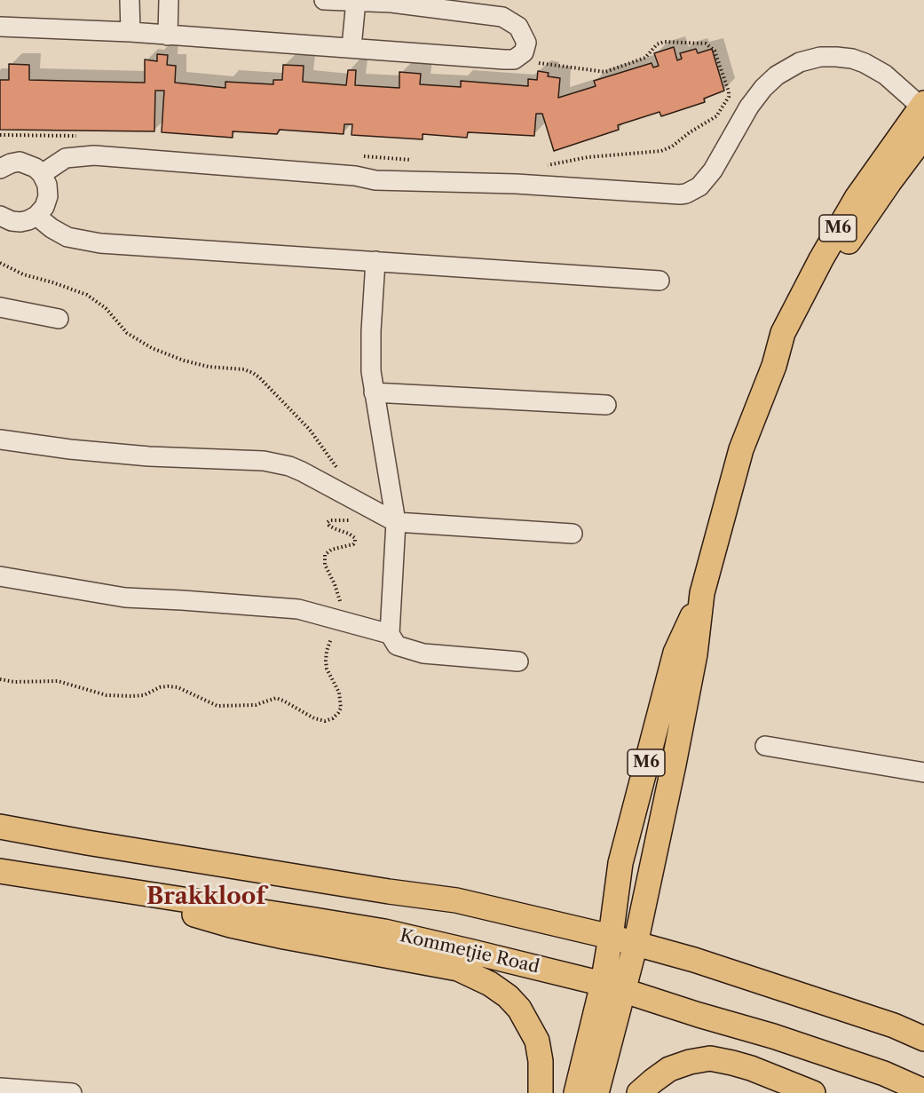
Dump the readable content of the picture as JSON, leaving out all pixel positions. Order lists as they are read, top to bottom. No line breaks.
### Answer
{"streets":{"main road":["M6","Kommetjie Road"]},"crossings":[["M6","Kommetjie Road"]],"districts":["Brakkloof"]}
